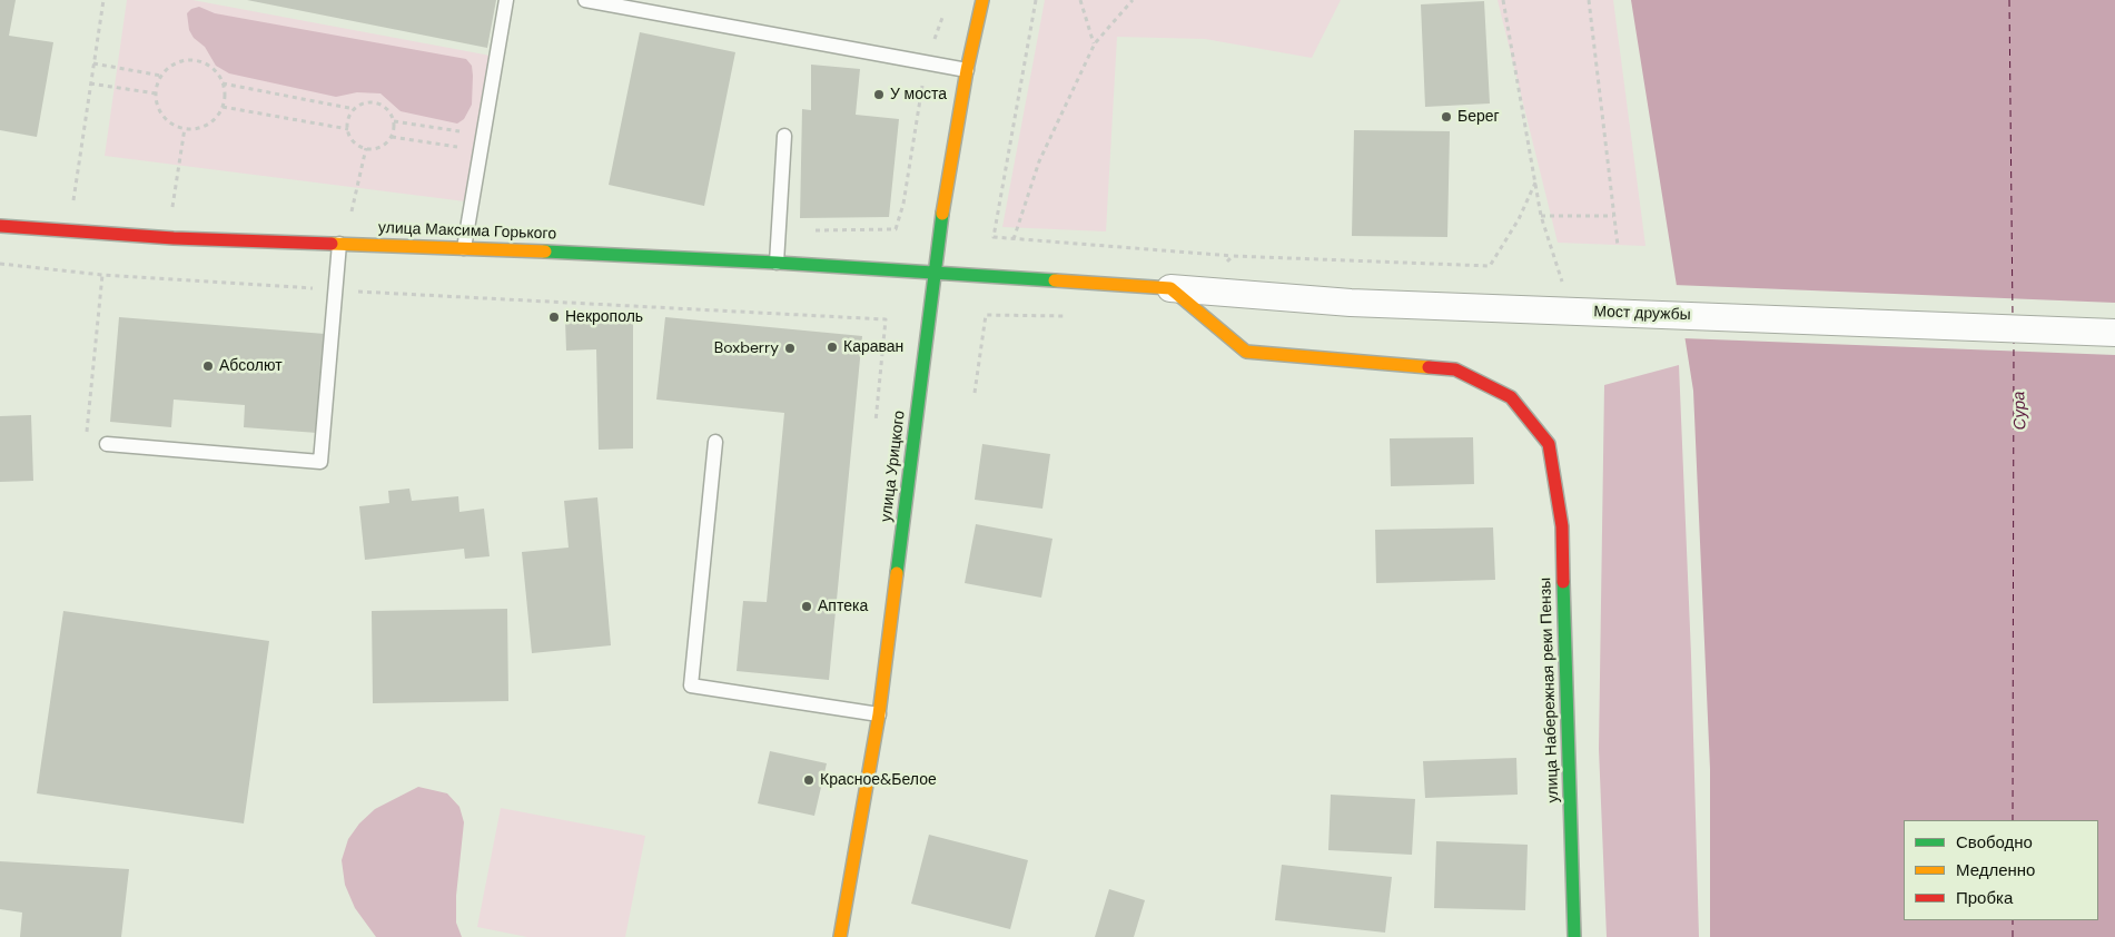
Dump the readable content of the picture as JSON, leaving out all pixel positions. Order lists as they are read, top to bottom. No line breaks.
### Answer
{"streets":{"main road":["улица Максима Горького","улица Урицкого","улица Набережная реки Пензы"],"street":["Мост дружбы"]},"crossings":[["улица Максима Горького","Мост дружбы"],["улица Максима Горького","улица Урицкого"],["улица Максима Горького","улица Набережная реки Пензы"],["Мост дружбы","улица Набережная реки Пензы"]],"water":["Сура"],"places":["У моста","Берег","Некрополь","Караван","Boxberry","Абсолют","Аптека","Красное&Белое"],"legend":["Свободно","Медленно","Пробка"]}
